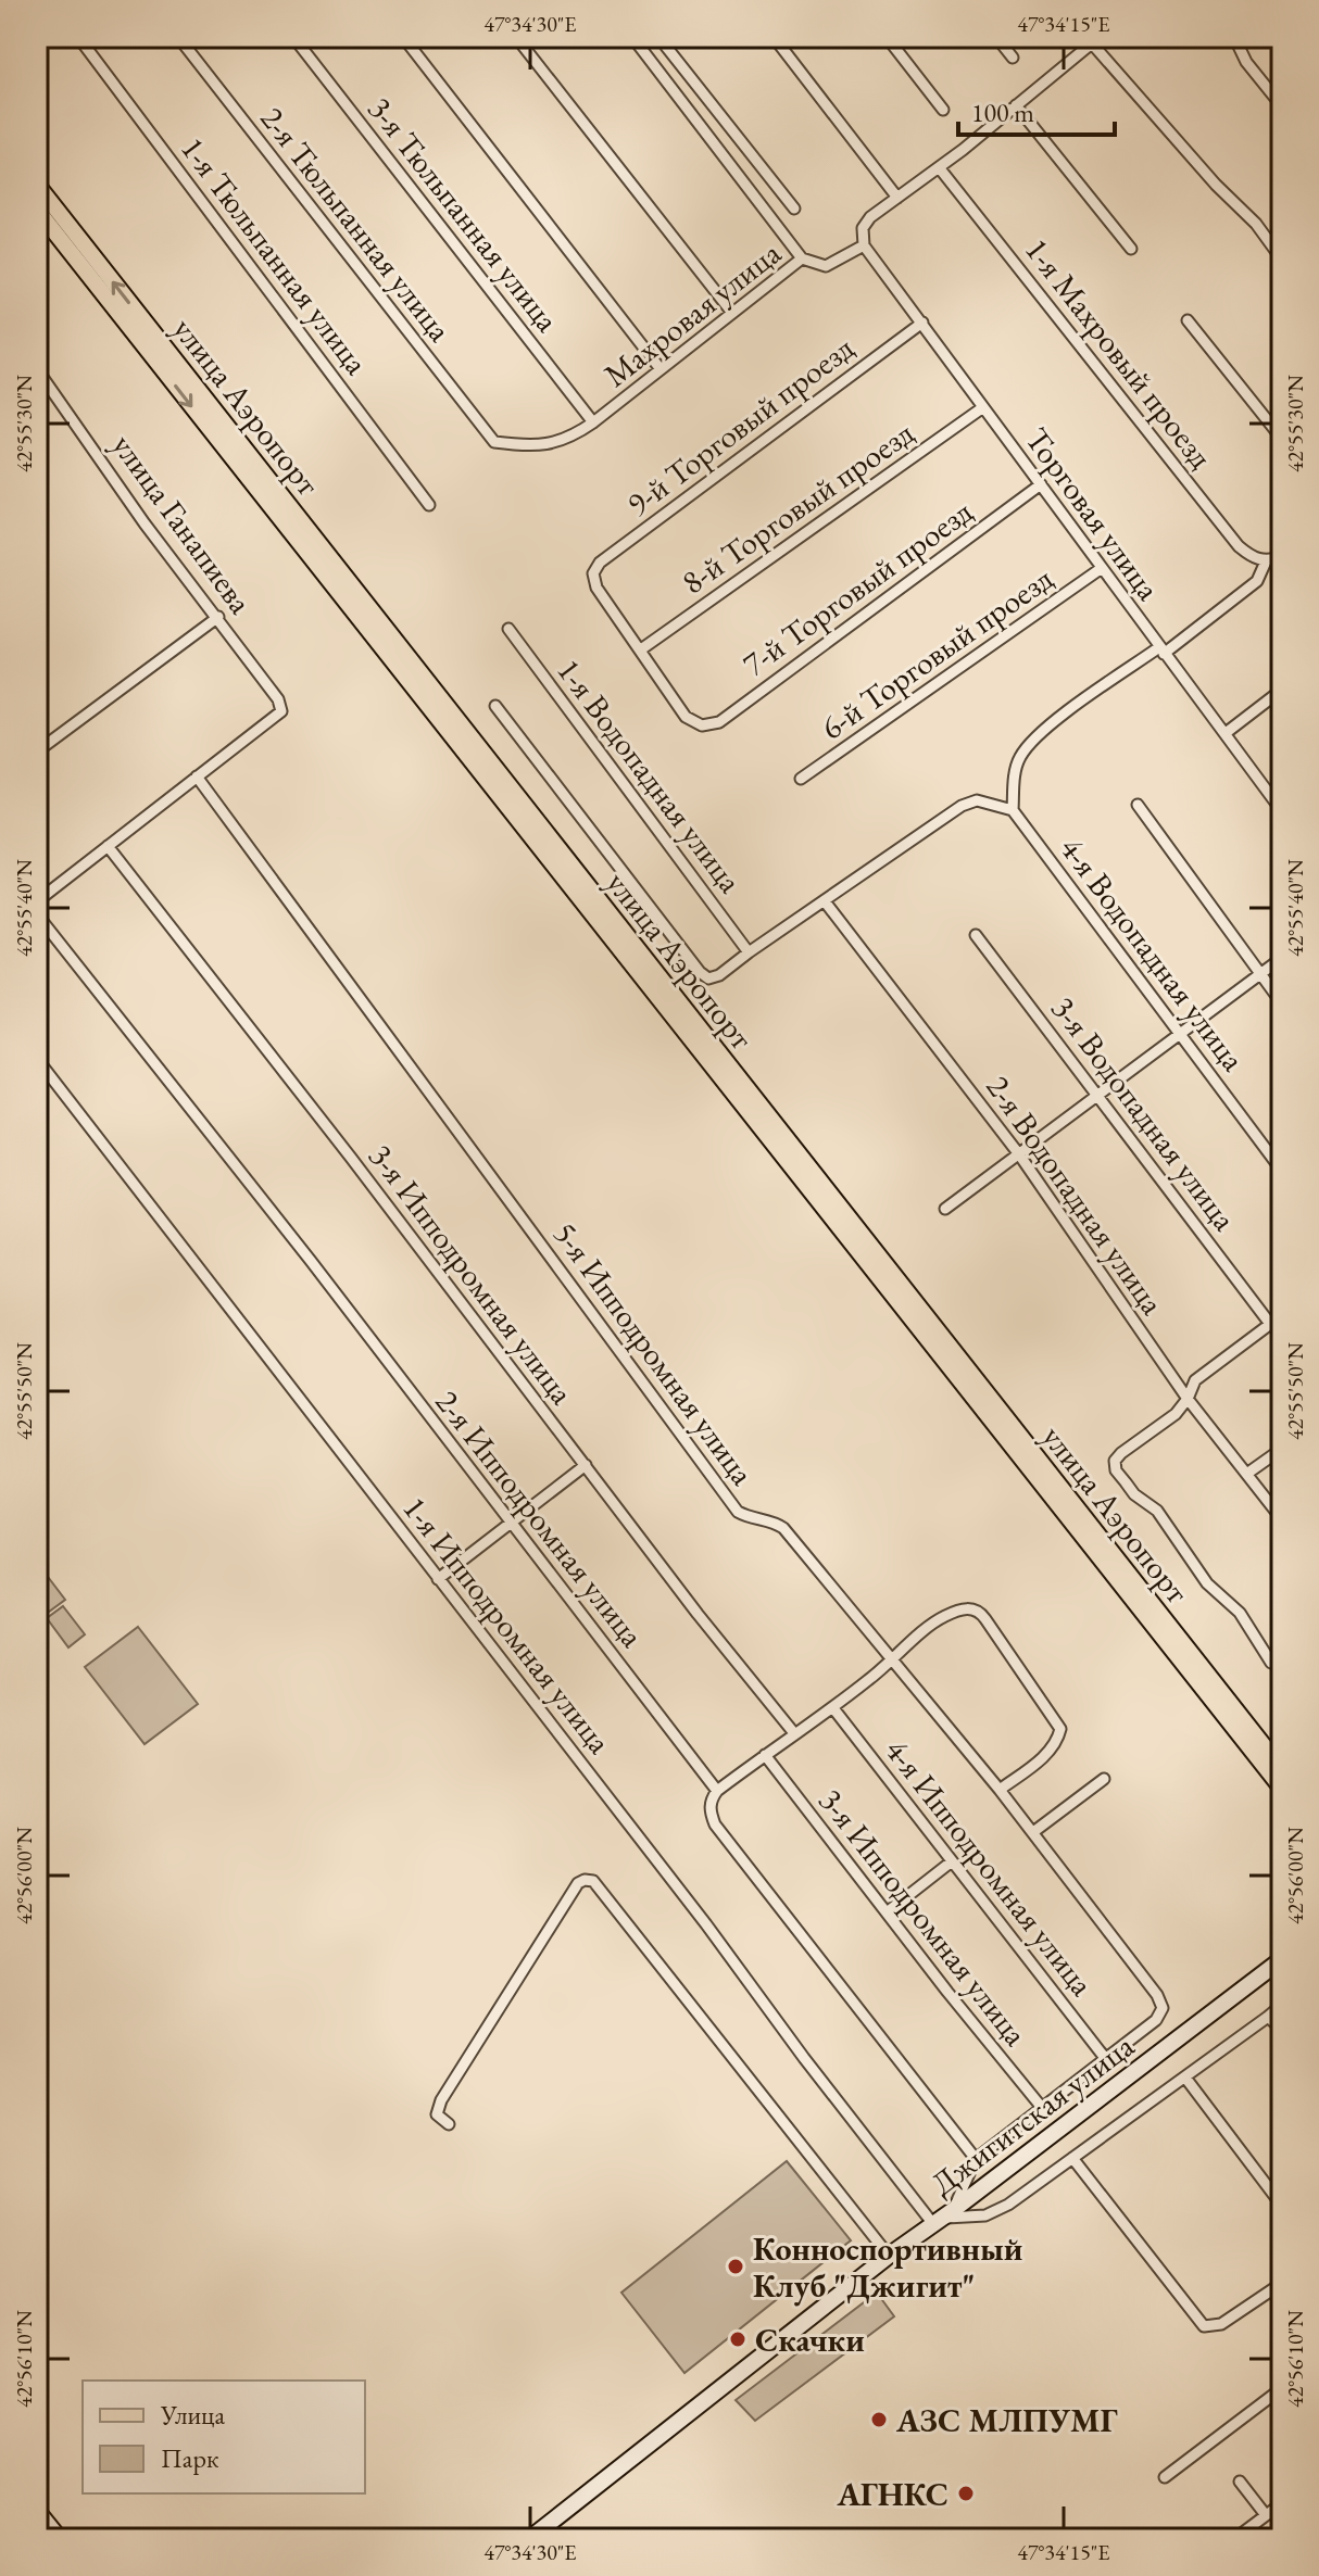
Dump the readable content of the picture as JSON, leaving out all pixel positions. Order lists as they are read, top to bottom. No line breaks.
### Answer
{"streets":{"main road":["улица Аэропорт"],"street":["3-я Тюльпанная улица","2-я Тюльпанная улица","1-я Тюльпанная улица","Махровая улица","1-я Махровый проезд","9-й Торговый проезд","8-й Торговый проезд","Торговая улица","улица Ганапиева","7-й Торговый проезд","6-й Торговый проезд","1-я Водопадная улица","4-я Водопадная улица","3-я Водопадная улица","2-я Водопадная улица","3-я Ипподромная улица","5-я Ипподромная улица","2-я Ипподромная улица","1-я Ипподромная улица","4-я Ипподромная улица","Джигитская улица"]},"crossings":[["3-я Тюльпанная улица","Махровая улица"],["2-я Тюльпанная улица","Махровая улица"],["Махровая улица","Торговая улица"],["9-й Торговый проезд","8-й Торговый проезд"],["9-й Торговый проезд","Торговая улица"],["9-й Торговый проезд","7-й Торговый проезд"],["8-й Торговый проезд","Торговая улица"],["8-й Торговый проезд","7-й Торговый проезд"],["Торговая улица","7-й Торговый проезд"],["Торговая улица","6-й Торговый проезд"],["улица Ганапиева","5-я Ипподромная улица"],["5-я Ипподромная улица","4-я Ипподромная улица"],["1-я Ипподромная улица","Джигитская улица"]],"places":["Конноспортивный Клуб \"Джигит\"","Скачки","АЗС МЛПУМГ","АГНКС"],"legend":["Улица","Парк"],"scale_bar":"100 m","coordinates":["47°34'30\"E","47°34'15\"E","42°55'30\"N","42°55'40\"N","42°55'50\"N","42°56'00\"N","42°56'10\"N"]}
